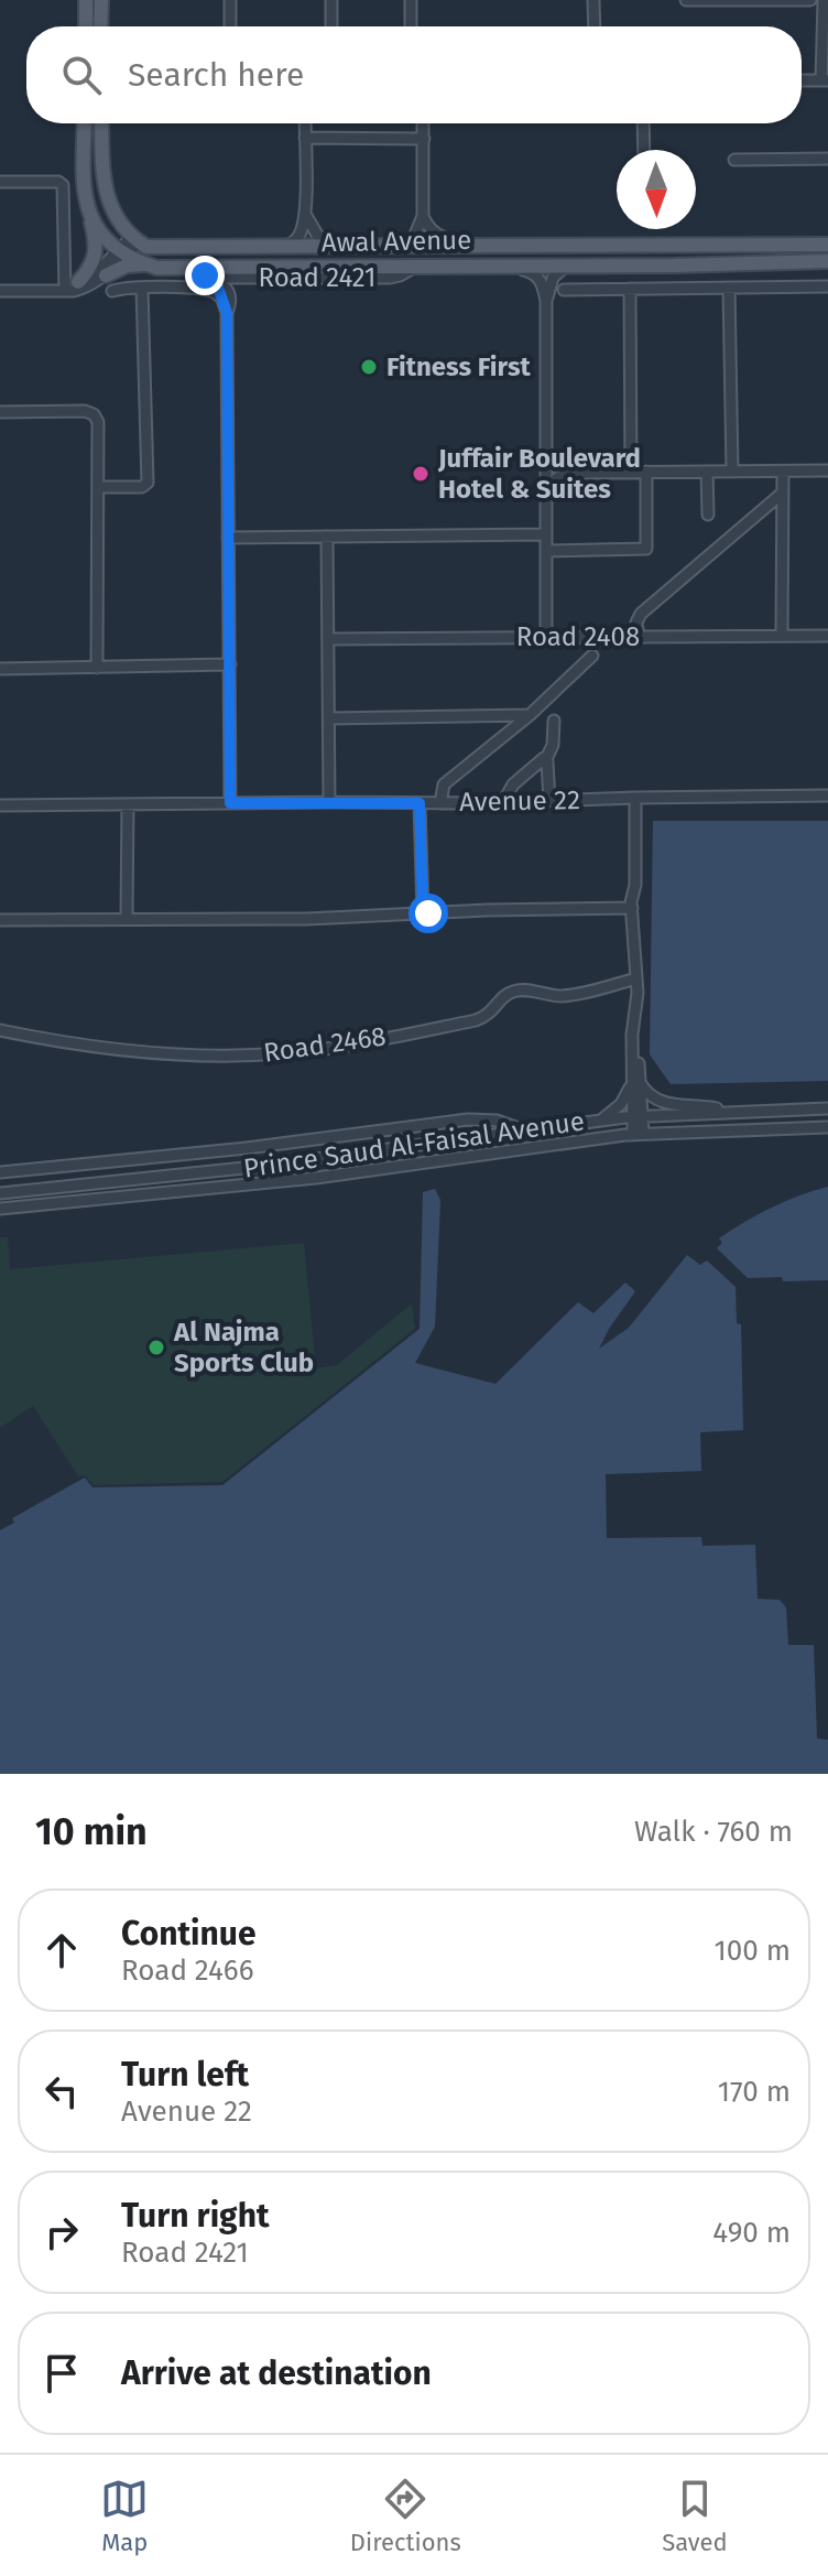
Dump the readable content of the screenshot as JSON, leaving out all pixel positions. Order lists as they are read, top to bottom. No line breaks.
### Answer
{"streets":{"main road":["Awal Avenue"],"street":["Road 2421","Road 2408","Avenue 22","Road 2468","Prince Saud Al-Faisal Avenue"]},"crossings":[["Awal Avenue","Road 2421"],["Road 2421","Avenue 22"]],"places":["Fitness First","Juffair Boulevard Hotel & Suites","Al Najma Sports Club"],"north":"bottom","page":{"search":"Search here","heading":["10 min","Walk · 760 m"],"list":[["Continue","Road 2466","100 m"],["Turn left","Avenue 22","170 m"],["Turn right","Road 2421","490 m"],"Arrive at destination"],"nav":["Map","Directions","Saved"]}}
